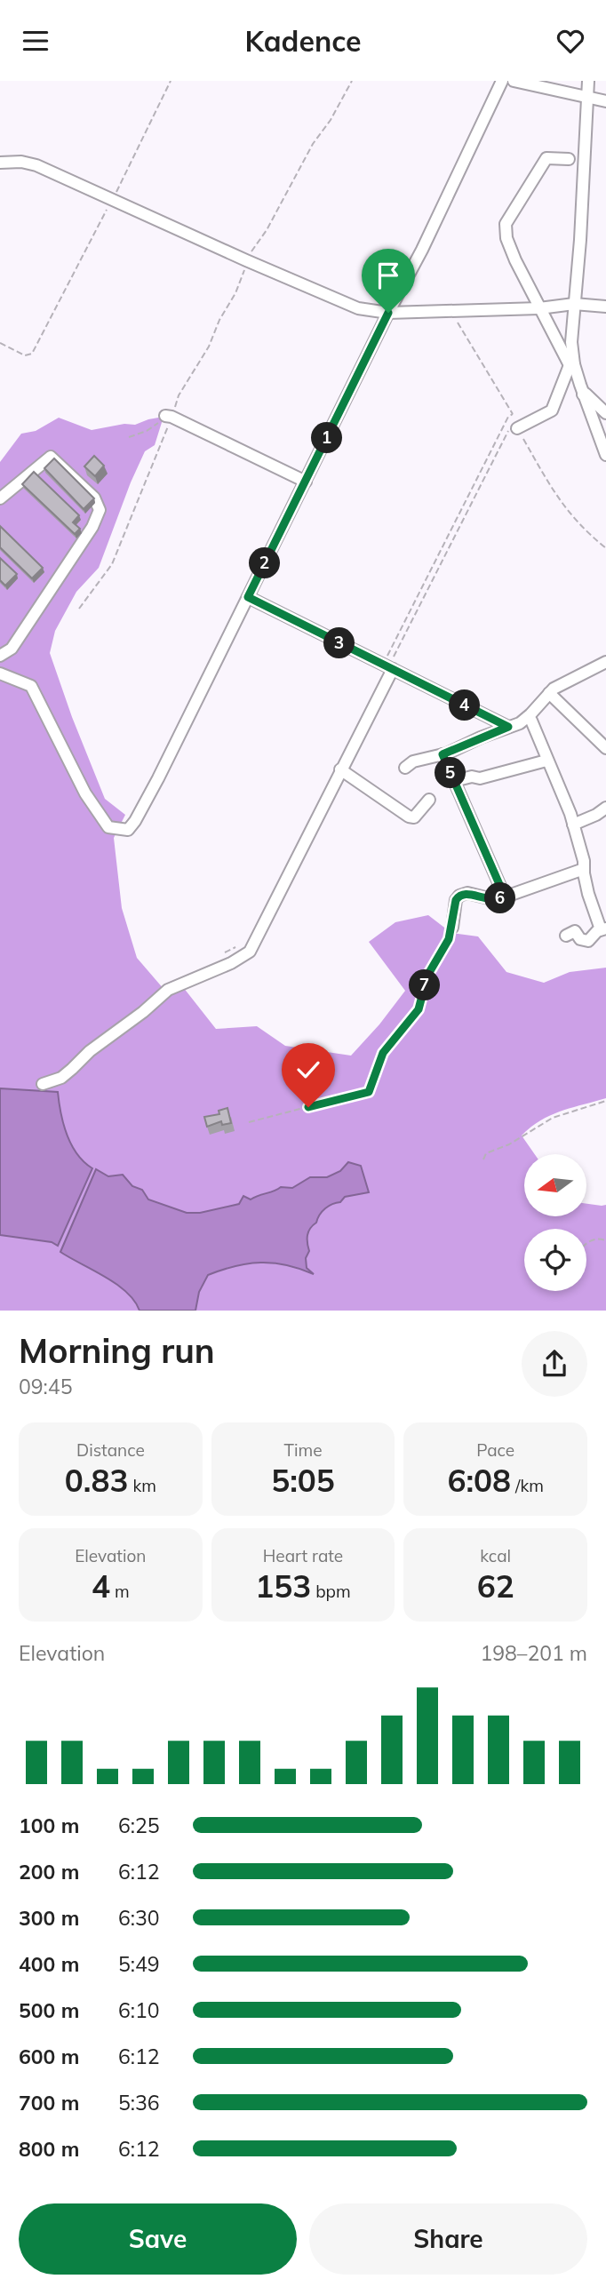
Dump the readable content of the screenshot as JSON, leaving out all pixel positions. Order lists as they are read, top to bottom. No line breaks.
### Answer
{"north":"left","page":{"header":"Kadence","pins":["1","2","3","4","5","6","7"],"heading":["Morning run","09:45"],"stats":[["Distance","0.83 km"],["Time","5:05"],["Pace","6:08 /km"],["Elevation","4 m"],["Heart rate","153 bpm"],["kcal","62"]],"chart":["Elevation","198–201 m"],"list":[{"name":"100 m","note":"6:25"},{"name":"200 m","note":"6:12"},{"name":"300 m","note":"6:30"},{"name":"400 m","note":"5:49"},{"name":"500 m","note":"6:10"},{"name":"600 m","note":"6:12"},{"name":"700 m","note":"5:36"},{"name":"800 m","note":"6:12"}],"buttons":["Save","Share"]}}
